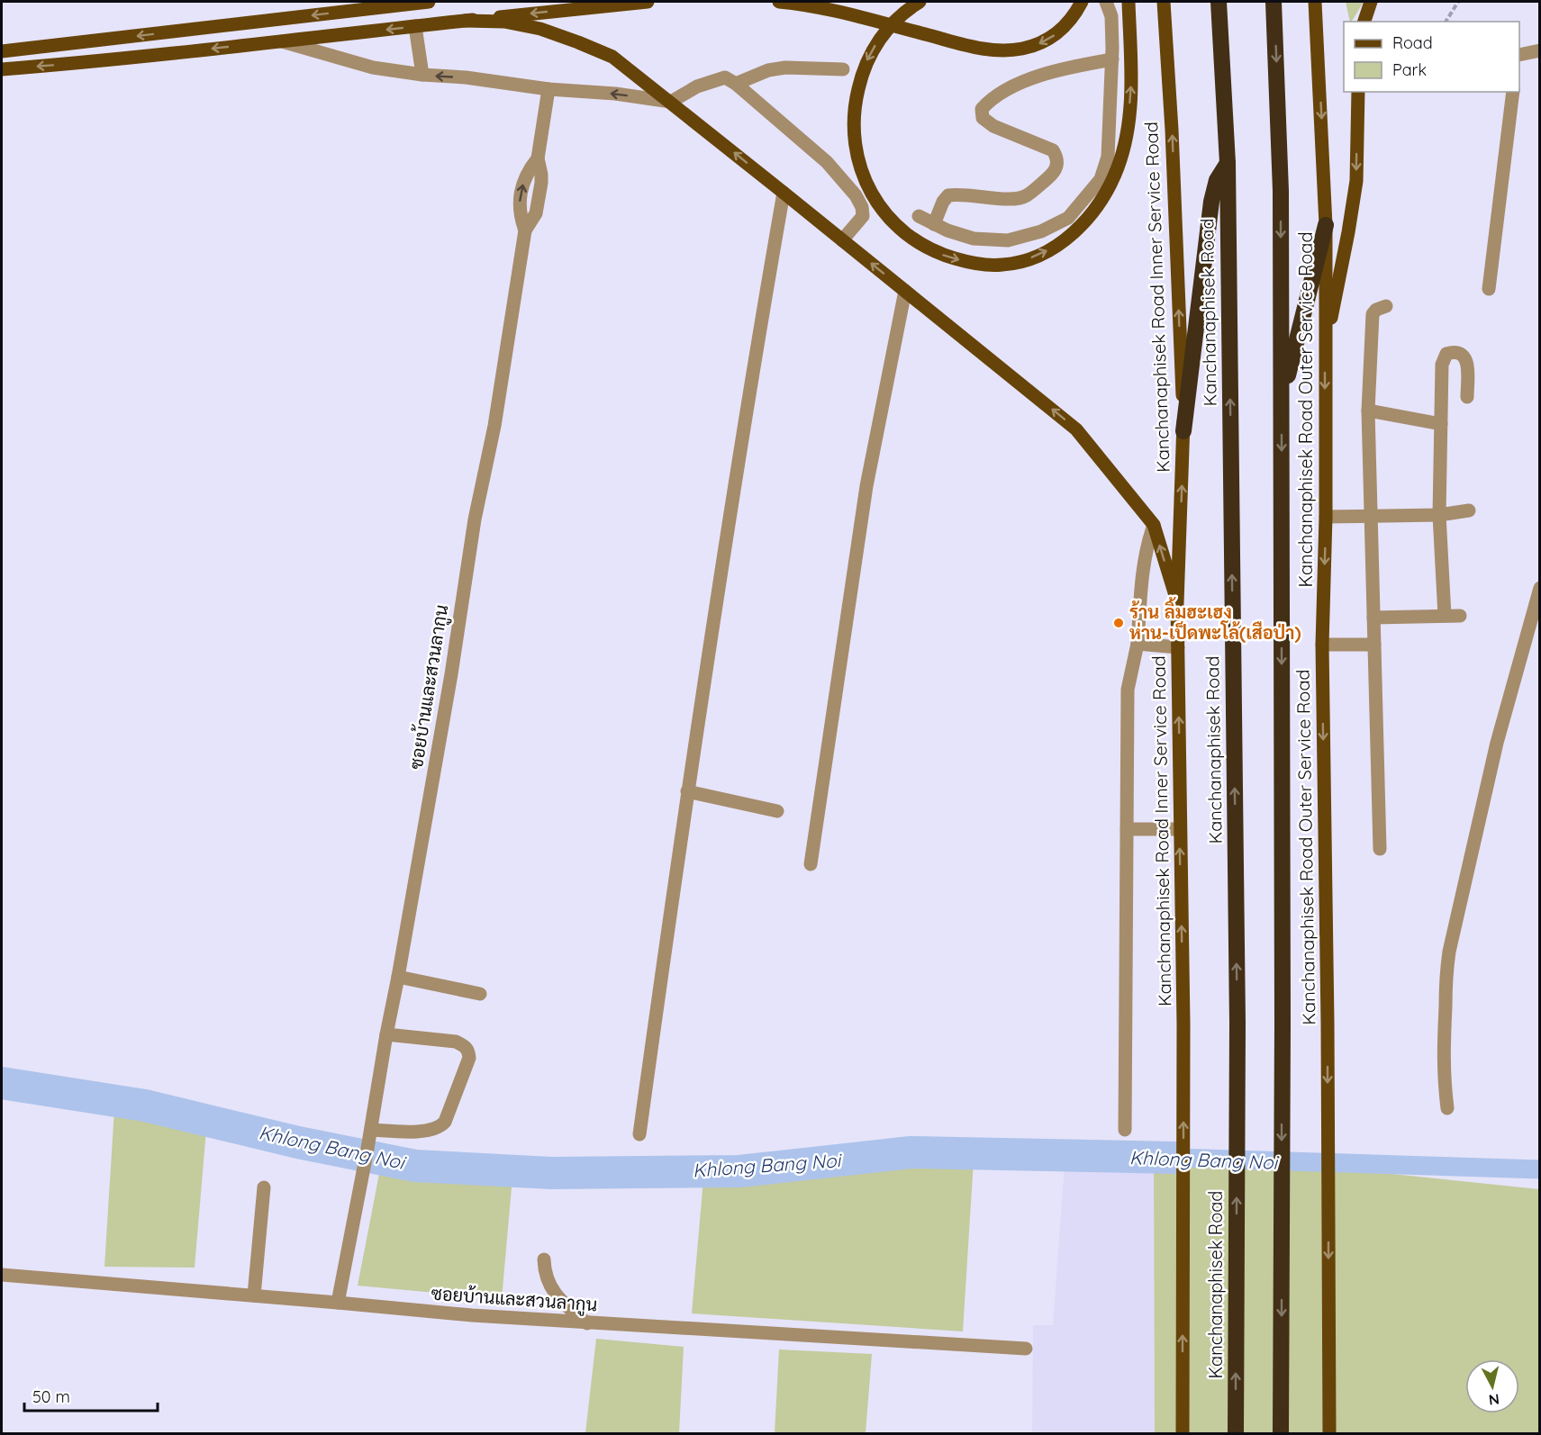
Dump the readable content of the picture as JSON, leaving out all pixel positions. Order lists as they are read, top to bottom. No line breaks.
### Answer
{"streets":{"highway":["Kanchanaphisek Road"],"main road":["Kanchanaphisek Road Inner Service Road","Kanchanaphisek Road Outer Service Road"],"street":["ซอยบ้านและสวนลากูน"]},"one_way":["Kanchanaphisek Road Inner Service Road","Kanchanaphisek Road Outer Service Road"],"water":["Khlong Bang Noi"],"places":["ร้าน ลิ้มฮะเฮง ห่าน-เป็ดพะโล้(เสือป่า)"],"legend":["Road","Park"],"scale_bar":"50 m","north":"bottom"}
